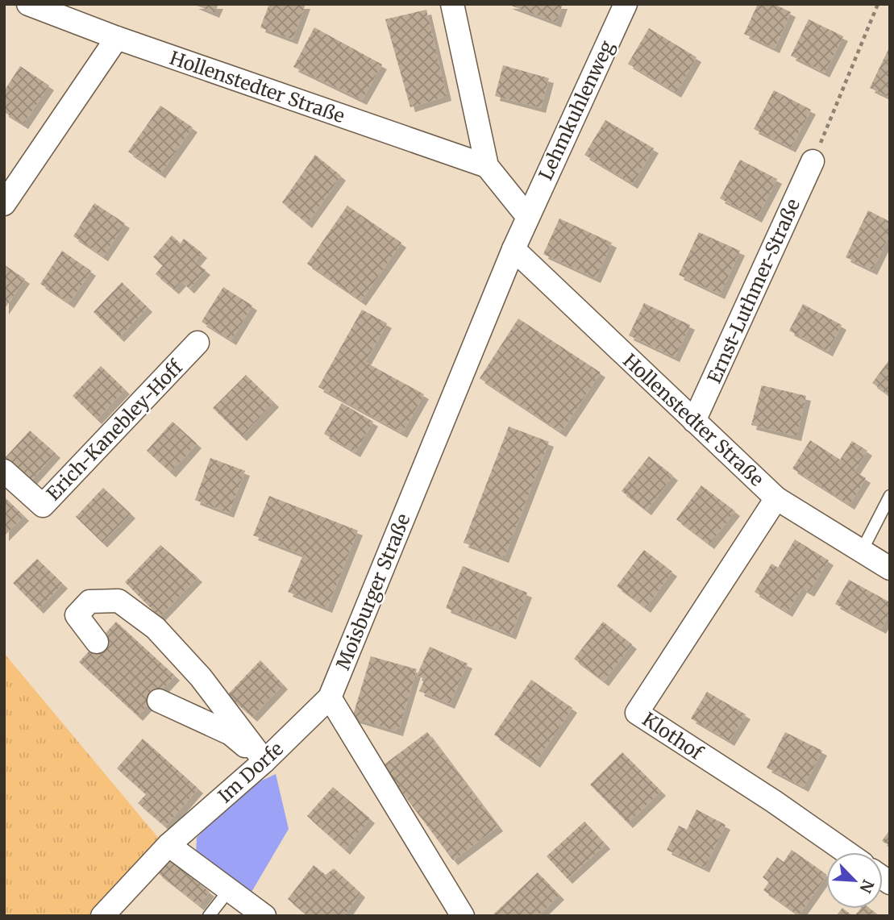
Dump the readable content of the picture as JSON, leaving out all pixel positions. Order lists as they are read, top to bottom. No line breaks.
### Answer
{"streets":{"street":["Hollenstedter Straße","Lehmkuhlenweg","Ernst-Luthmer-Straße","Erich-Kanebley-Hoff","Moisburger Straße","Klothof","Im Dorfe"]},"crossings":[["Hollenstedter Straße","Lehmkuhlenweg"],["Hollenstedter Straße","Ernst-Luthmer-Straße"],["Hollenstedter Straße","Moisburger Straße"],["Hollenstedter Straße","Klothof"],["Lehmkuhlenweg","Moisburger Straße"],["Moisburger Straße","Im Dorfe"]],"north":"bottom right"}
